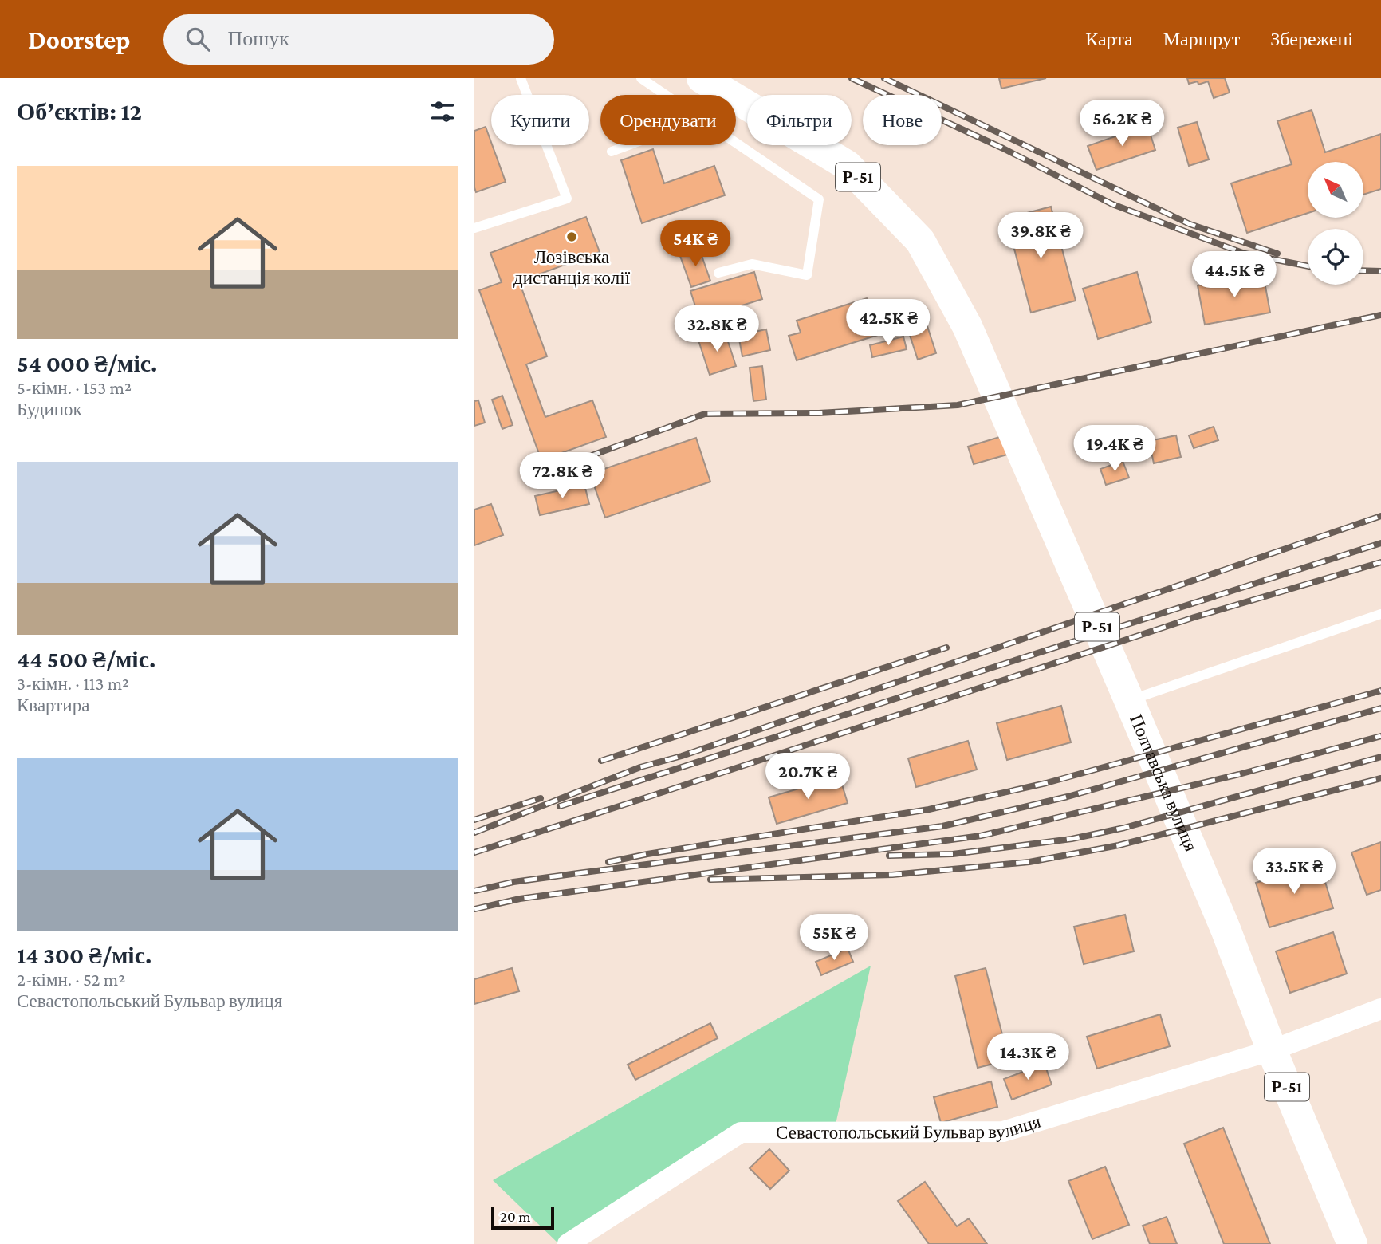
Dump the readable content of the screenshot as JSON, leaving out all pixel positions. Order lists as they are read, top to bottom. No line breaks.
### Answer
{"streets":{"main road":["Р-51","Полтавська вулиця"],"street":["Севастопольський Бульвар вулиця"]},"crossings":[["Полтавська вулиця","Севастопольський Бульвар вулиця"]],"places":["Лозівська дистанція колії"],"scale_bar":"20 m","north":"top left","page":{"header":"Doorstep","search":"Пошук","nav":["Карта","Маршрут","Збережені"],"heading":"Об’єктів: 12","chip":["Купити","Орендувати","Фільтри","Нове"],"price":["56.2K ₴","39.8K ₴","54K ₴","44.5K ₴","42.5K ₴","32.8K ₴","19.4K ₴","72.8K ₴","20.7K ₴","33.5K ₴","55K ₴","14.3K ₴"],"list":[{"name":"54 000 ₴/міс.","note":"5-кімн. · 153 m² · Будинок"},{"name":"44 500 ₴/міс.","note":"3-кімн. · 113 m² · Квартира"},{"name":"14 300 ₴/міс.","note":"2-кімн. · 52 m² · Севастопольський Бульвар вулиця"}],"scale":"20 m"}}
